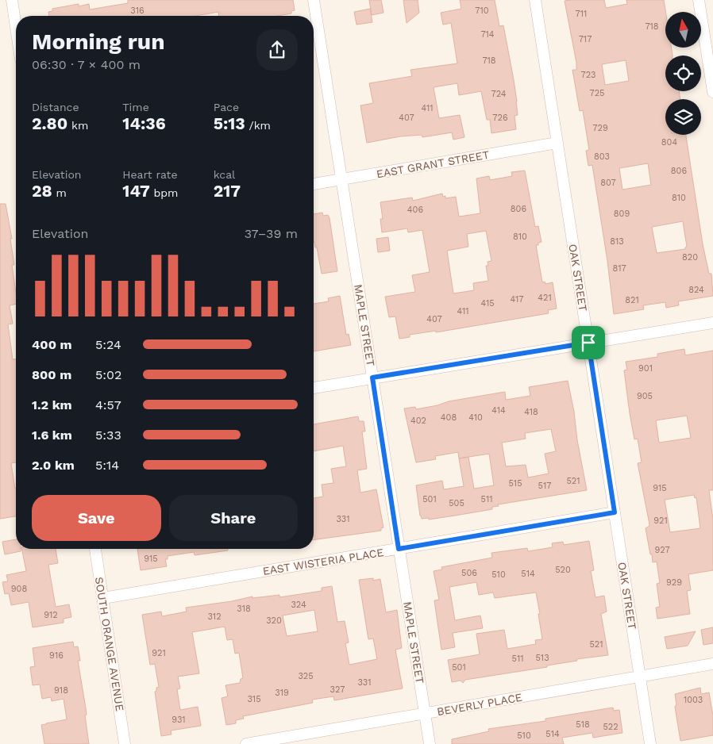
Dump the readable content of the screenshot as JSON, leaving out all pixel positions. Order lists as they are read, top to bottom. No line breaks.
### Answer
{"streets":{"street":["EAST GRANT STREET","OAK STREET","MAPLE STREET","EAST WISTERIA PLACE","SOUTH ORANGE AVENUE","BEVERLY PLACE"]},"crossings":[["EAST GRANT STREET","OAK STREET"],["EAST GRANT STREET","MAPLE STREET"],["OAK STREET","EAST WISTERIA PLACE"],["OAK STREET","BEVERLY PLACE"],["MAPLE STREET","EAST WISTERIA PLACE"],["MAPLE STREET","BEVERLY PLACE"],["EAST WISTERIA PLACE","SOUTH ORANGE AVENUE"]],"house_numbers":["316","710","711","718","714","717","718","723","725","724","411","407","726","729","804","803","806","807","810","806","406","809","810","813","820","817","824","421","417","821","415","411","407","901","905","414","418","408","410","402","521","515","517","915","501","511","505","331","921","927","915","520","506","514","510","929","908","324","318","912","312","320","521","921","916","513","511","501","325","331","327","918","319","315","1003","931","518","522","514","510"],"north":"top","page":{"heading":["Morning run","06:30 · 7 × 400 m"],"stats":[["Distance","2.80 km"],["Time","14:36"],["Pace","5:13 /km"],["Elevation","28 m"],["Heart rate","147 bpm"],["kcal","217"]],"chart":["Elevation","37–39 m"],"list":[{"name":"400 m","note":"5:24"},{"name":"800 m","note":"5:02"},{"name":"1.2 km","note":"4:57"},{"name":"1.6 km","note":"5:33"},{"name":"2.0 km","note":"5:14"}],"buttons":["Save","Share"]}}
